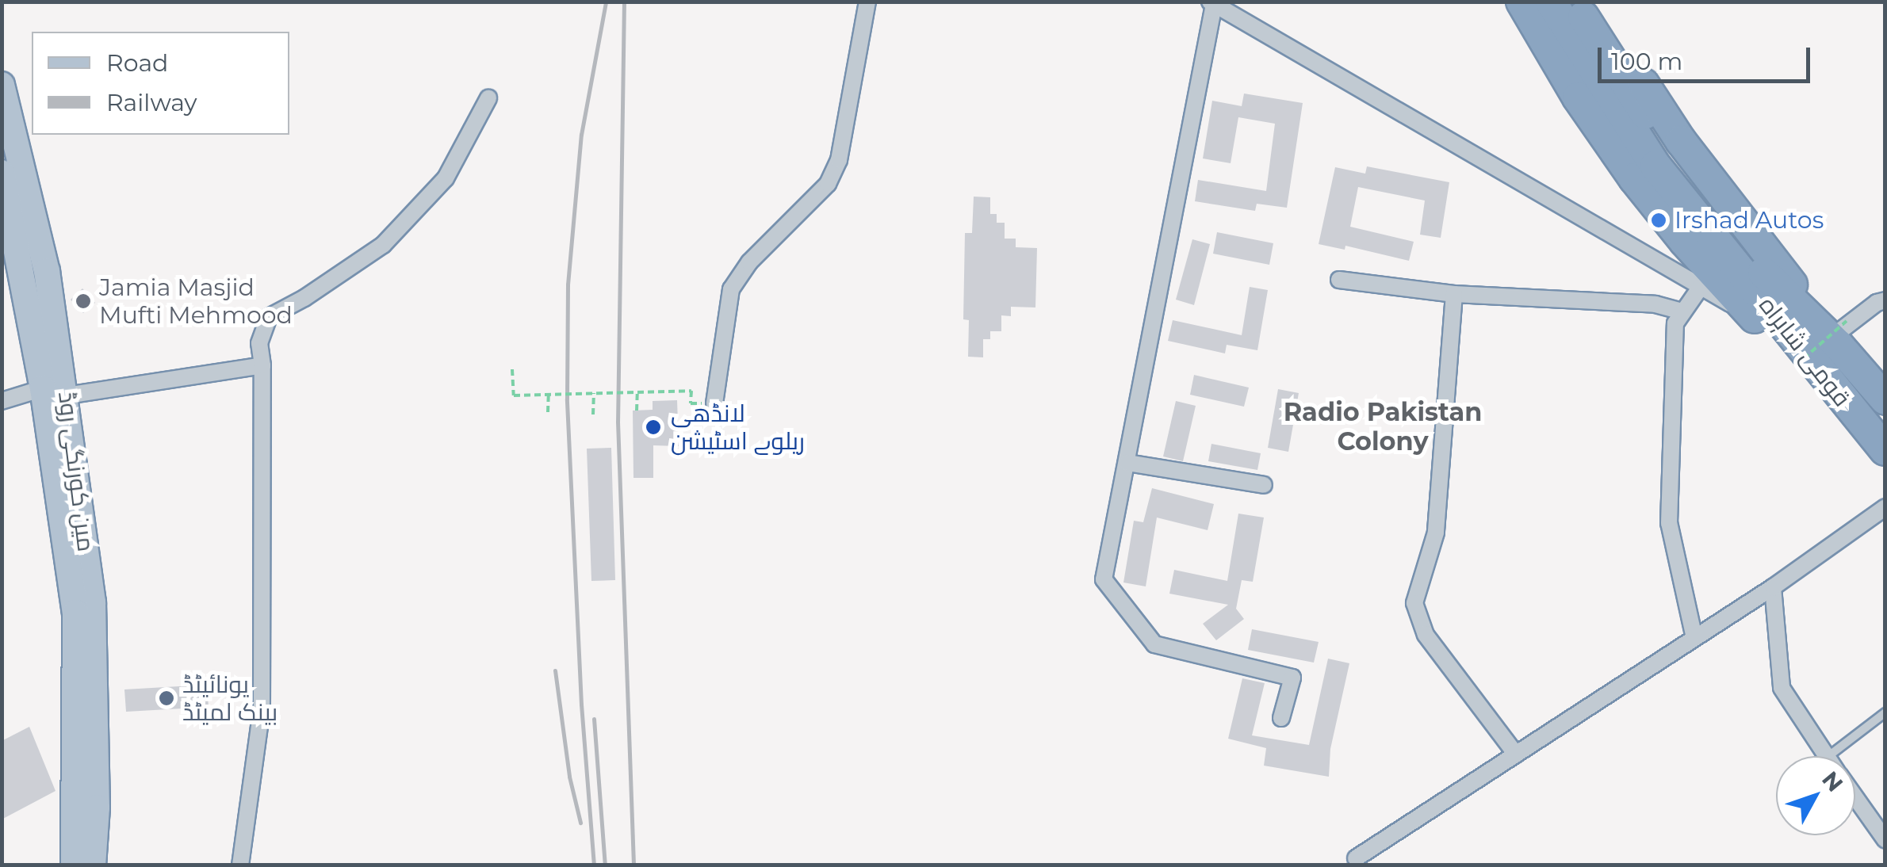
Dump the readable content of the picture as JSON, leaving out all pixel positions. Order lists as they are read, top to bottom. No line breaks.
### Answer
{"streets":{"highway":["قومی شاہراہ"],"main road":["مین کورنگی روڈ"]},"districts":["Radio Pakistan Colony"],"places":["Irshad Autos","Jamia Masjid Mufti Mehmood","لانڈھی ریلوے اسٹیشن","یونائیٹڈ بینک لمیٹڈ"],"legend":["Road","Railway"],"scale_bar":"100 m","north":"top right"}
